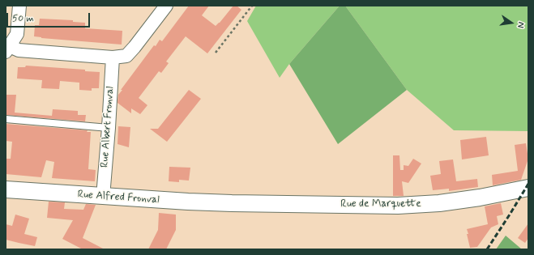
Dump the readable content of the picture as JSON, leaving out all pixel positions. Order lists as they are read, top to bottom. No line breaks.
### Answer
{"streets":{"street":["Rue Albert Fronval","Rue Alfred Fronval","Rue de Marquette"]},"crossings":[["Rue Albert Fronval","Rue Alfred Fronval"],["Rue Alfred Fronval","Rue de Marquette"]],"scale_bar":"50 m","north":"right"}
